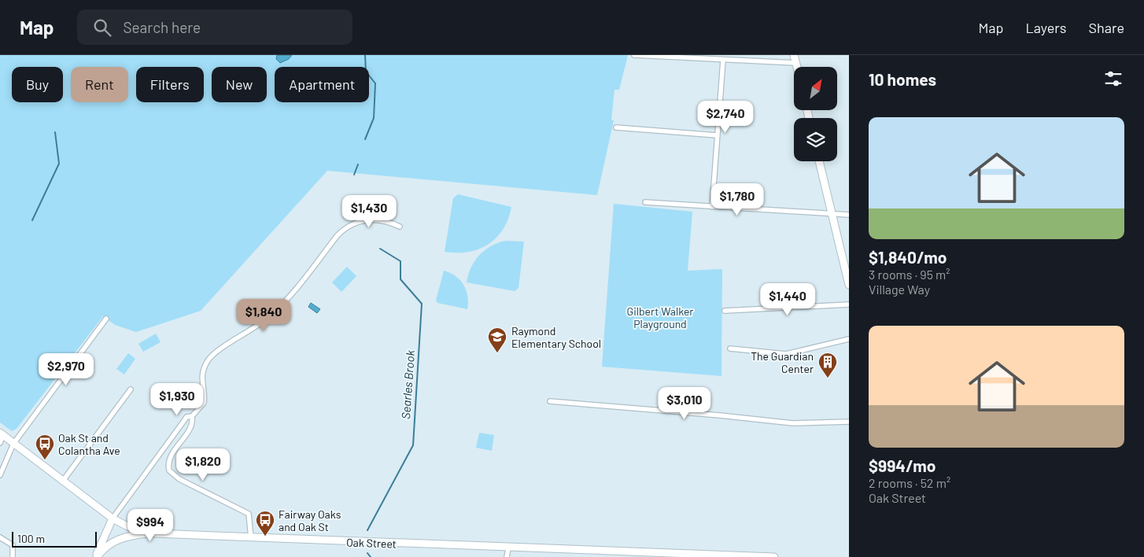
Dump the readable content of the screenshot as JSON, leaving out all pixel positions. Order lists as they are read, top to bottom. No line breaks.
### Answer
{"streets":{"main road":["Oak Street"]},"water":["Searles Brook"],"parks":["Gilbert Walker Playground"],"places":{"school or university":["Raymond Elementary School"],"building":["The Guardian Center"],"bus stop":["Oak St and Colantha Ave","Fairway Oaks and Oak St"]},"scale_bar":"100 m","north":"top right","page":{"header":"Map","search":"Search here","nav":["Map","Layers","Share"],"heading":"10 homes","chip":["Buy","Rent","Filters","New","Apartment"],"price":["$2,740","$1,780","$1,430","$1,440","$1,840","$2,970","$1,930","$3,010","$1,820","$994"],"list":[{"name":"$1,840/mo","note":"3 rooms · 95 m² · Village Way"},{"name":"$994/mo","note":"2 rooms · 52 m² · Oak Street"}],"scale":"100 m"}}
